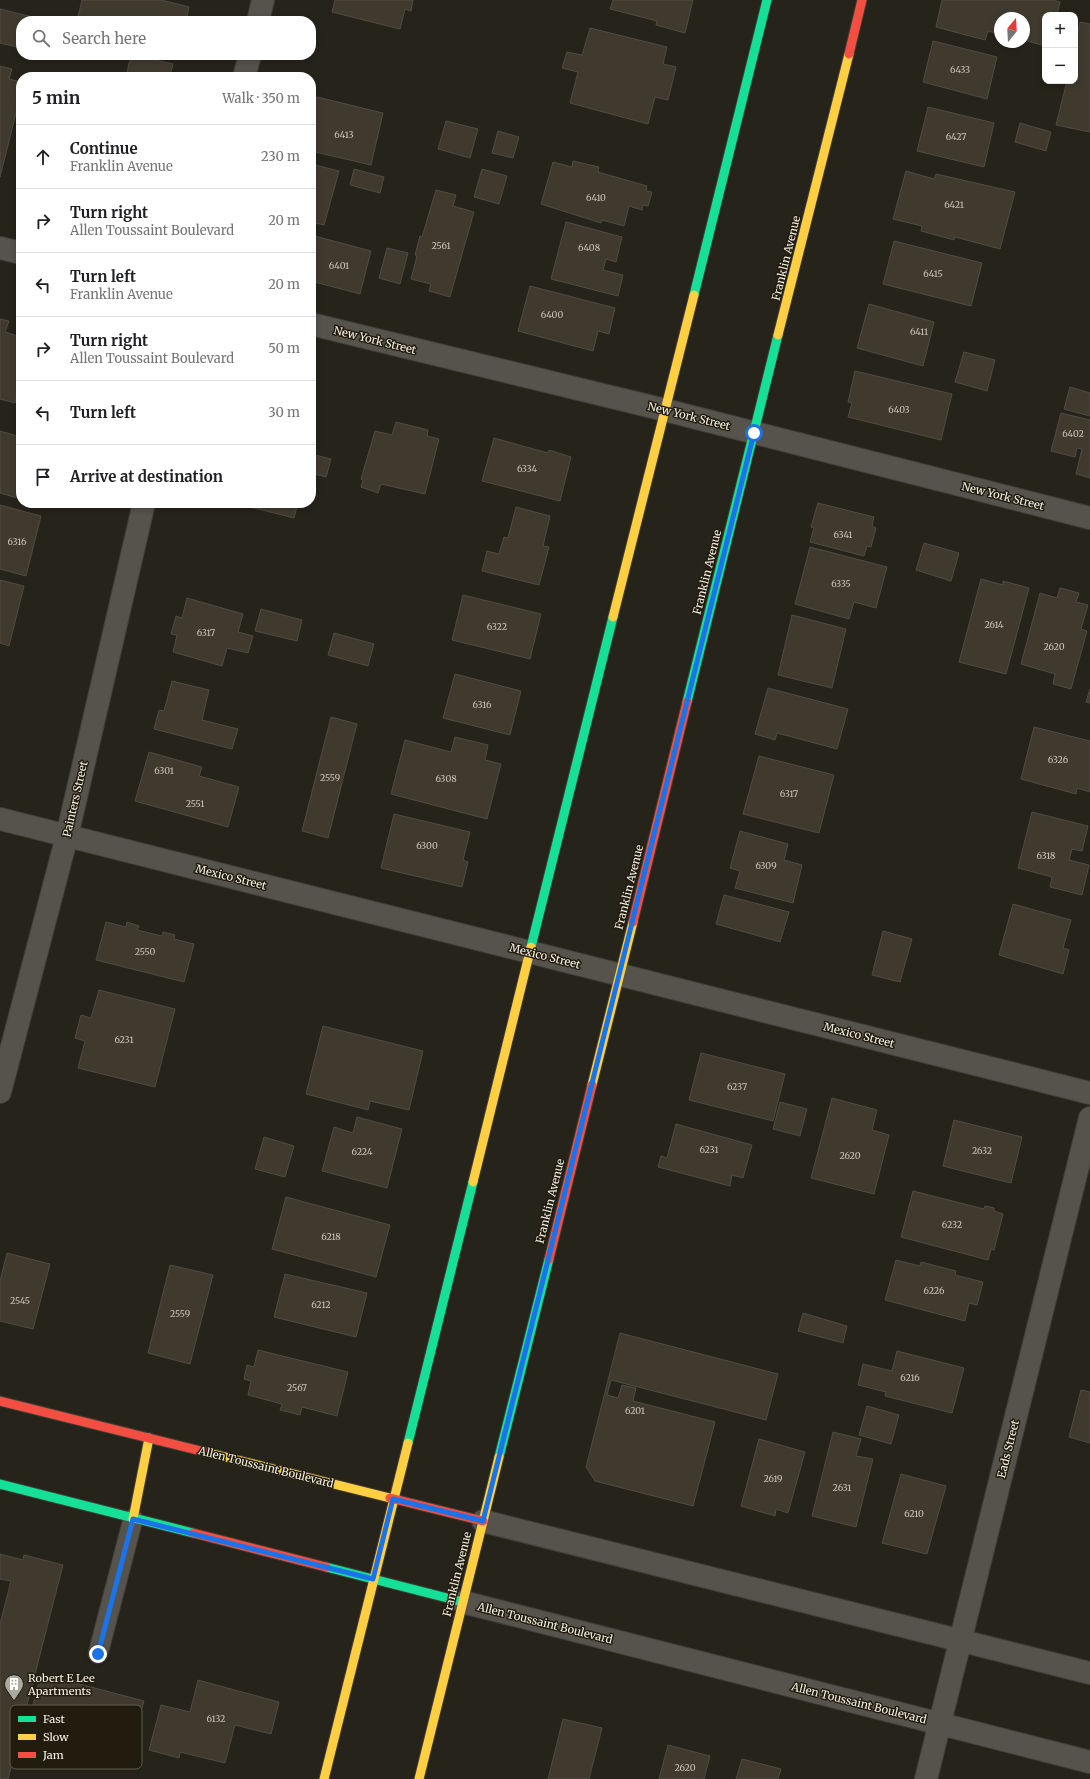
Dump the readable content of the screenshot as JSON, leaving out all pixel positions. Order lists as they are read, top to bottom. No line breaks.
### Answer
{"streets":{"street":["Franklin Avenue","New York Street","Painters Street","Mexico Street","Eads Street","Allen Toussaint Boulevard"]},"crossings":[["Franklin Avenue","New York Street"],["Franklin Avenue","Mexico Street"],["Franklin Avenue","Allen Toussaint Boulevard"],["Painters Street","Mexico Street"],["Eads Street","Allen Toussaint Boulevard"]],"places":{"building":["Robert E Lee Apartments"]},"house_numbers":["6433","6413","6427","6410","6421","2561","6408","6401","6415","6400","6411","6403","6402","6334","6341","6316","6335","2614","6322","6317","2620","6316","6326","6301","2559","6308","6317","2551","6300","6318","6309","2550","6231","6237","6231","2632","6224","2620","6232","6218","6226","2545","6212","2559","6216","2567","6201","2619","2631","6210","6132","2620"],"legend":["Fast","Slow","Jam"],"north":"top","page":{"map_buttons":["+","−"],"search":"Search here","heading":["5 min","Walk · 350 m"],"list":[["Continue","Franklin Avenue","230 m"],["Turn right","Allen Toussaint Boulevard","20 m"],["Turn left","Franklin Avenue","20 m"],["Turn right","Allen Toussaint Boulevard","50 m"],["Turn left","30 m"],"Arrive at destination"]}}
